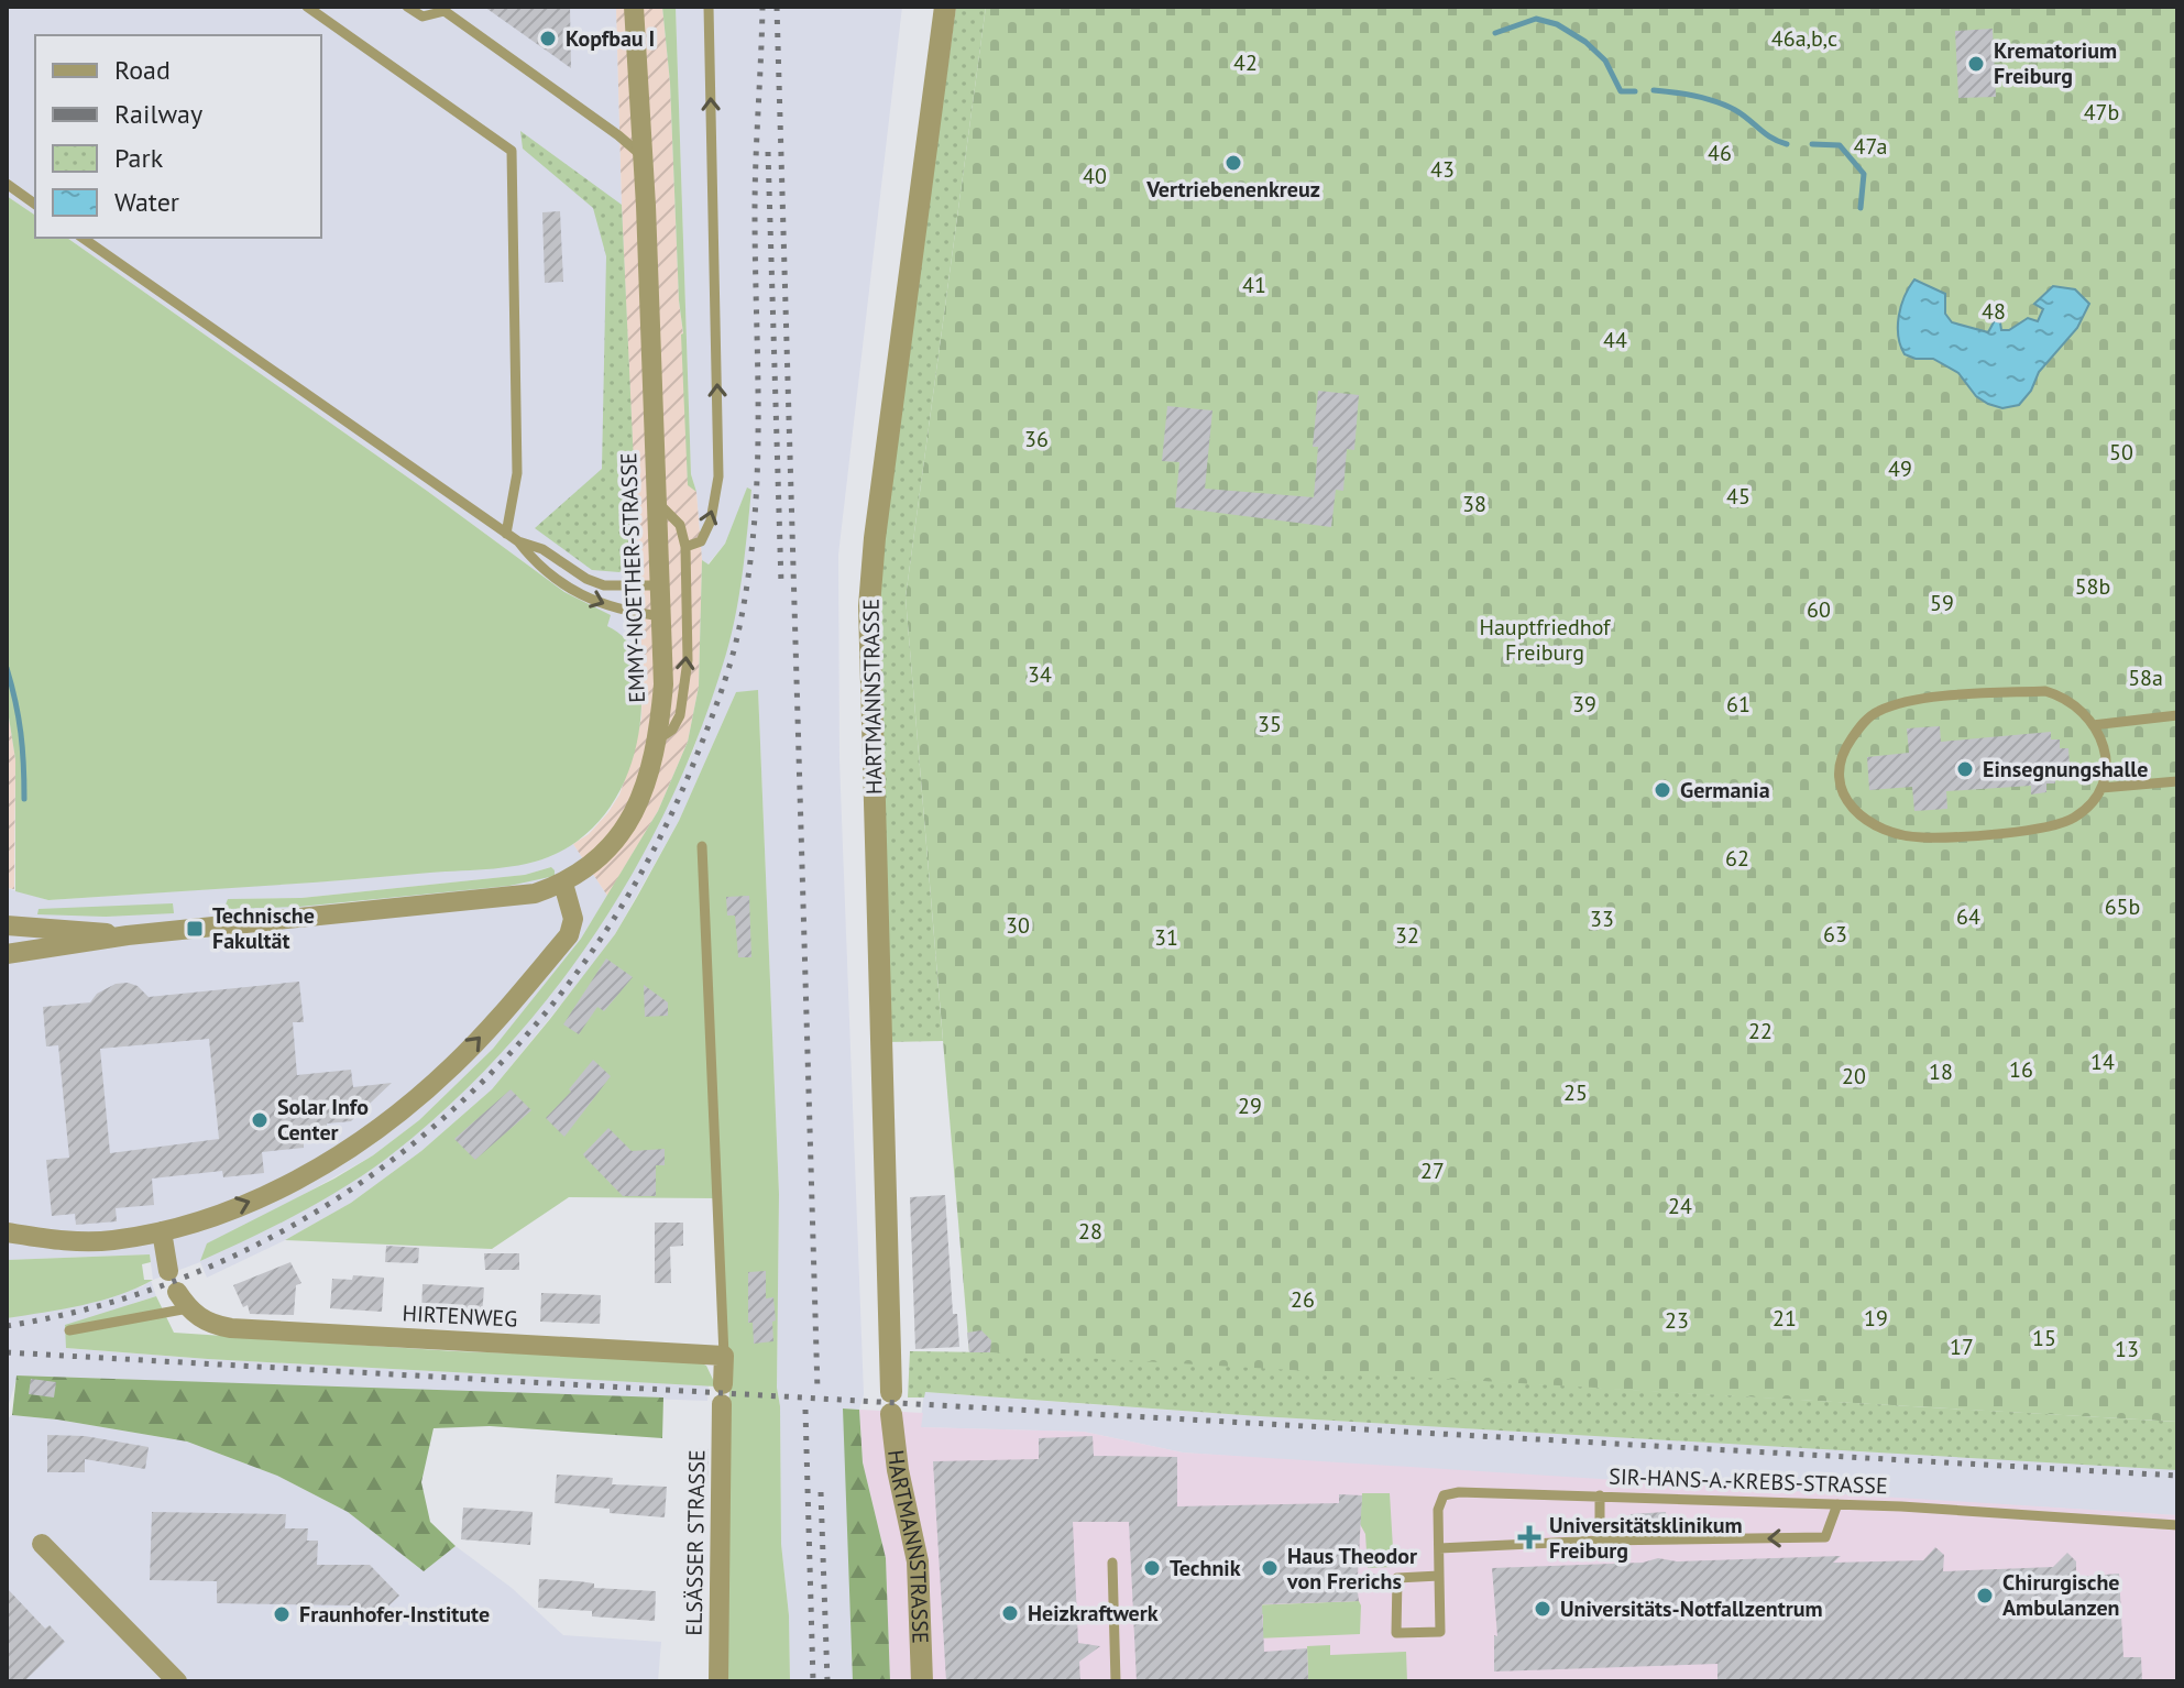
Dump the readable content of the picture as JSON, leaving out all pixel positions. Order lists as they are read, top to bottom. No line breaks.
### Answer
{"streets":{"street":["EMMY-NOETHER-STRASSE","HARTMANNSTRASSE","HIRTENWEG","ELSÄSSER STRASSE"],"lane":["SIR-HANS-A.-KREBS-STRASSE"]},"crossings":[["HIRTENWEG","ELSÄSSER STRASSE"]],"parks":["46a,b,c","42","47b","47a","46","43","40","41","48","44","36","50","49","45","38","58b","59","60","Hauptfriedhof Freiburg","34","58a","39","61","35","62","65b","64","33","30","63","32","31","22","14","16","18","20","25","29","27","24","28","26","21","19","23","15","17","13"],"places":{"other":["Kopfbau I","Krematorium Freiburg","Vertriebenenkreuz","Einsegnungshalle","Germania","Solar Info Center","Technik","Haus Theodor von Frerichs","Chirurgische Ambulanzen","Universitäts-Notfallzentrum","Heizkraftwerk","Fraunhofer-Institute"],"transit":["Technische Fakultät"],"health":["Universitätsklinikum Freiburg"]},"legend":["Road","Railway","Park","Water"]}
